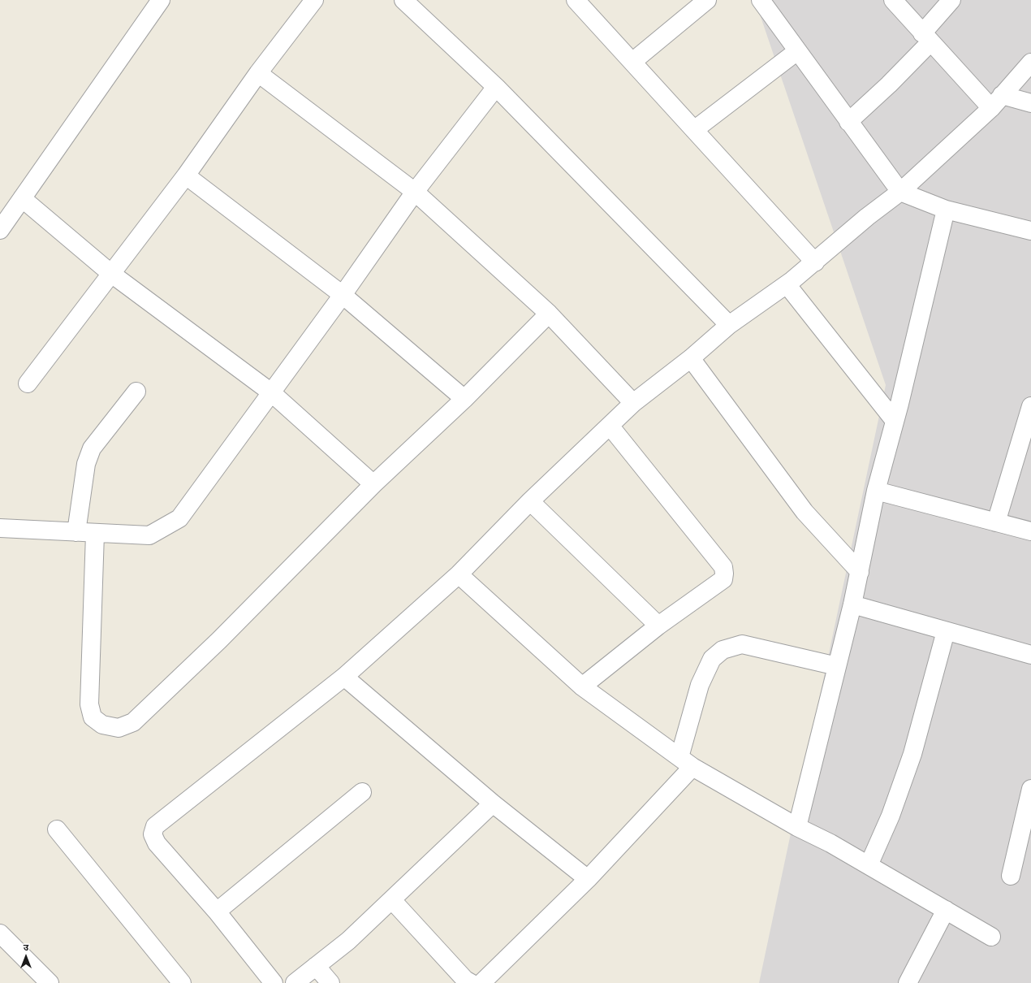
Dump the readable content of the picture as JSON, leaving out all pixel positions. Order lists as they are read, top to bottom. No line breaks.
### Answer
{"north":"top"}
